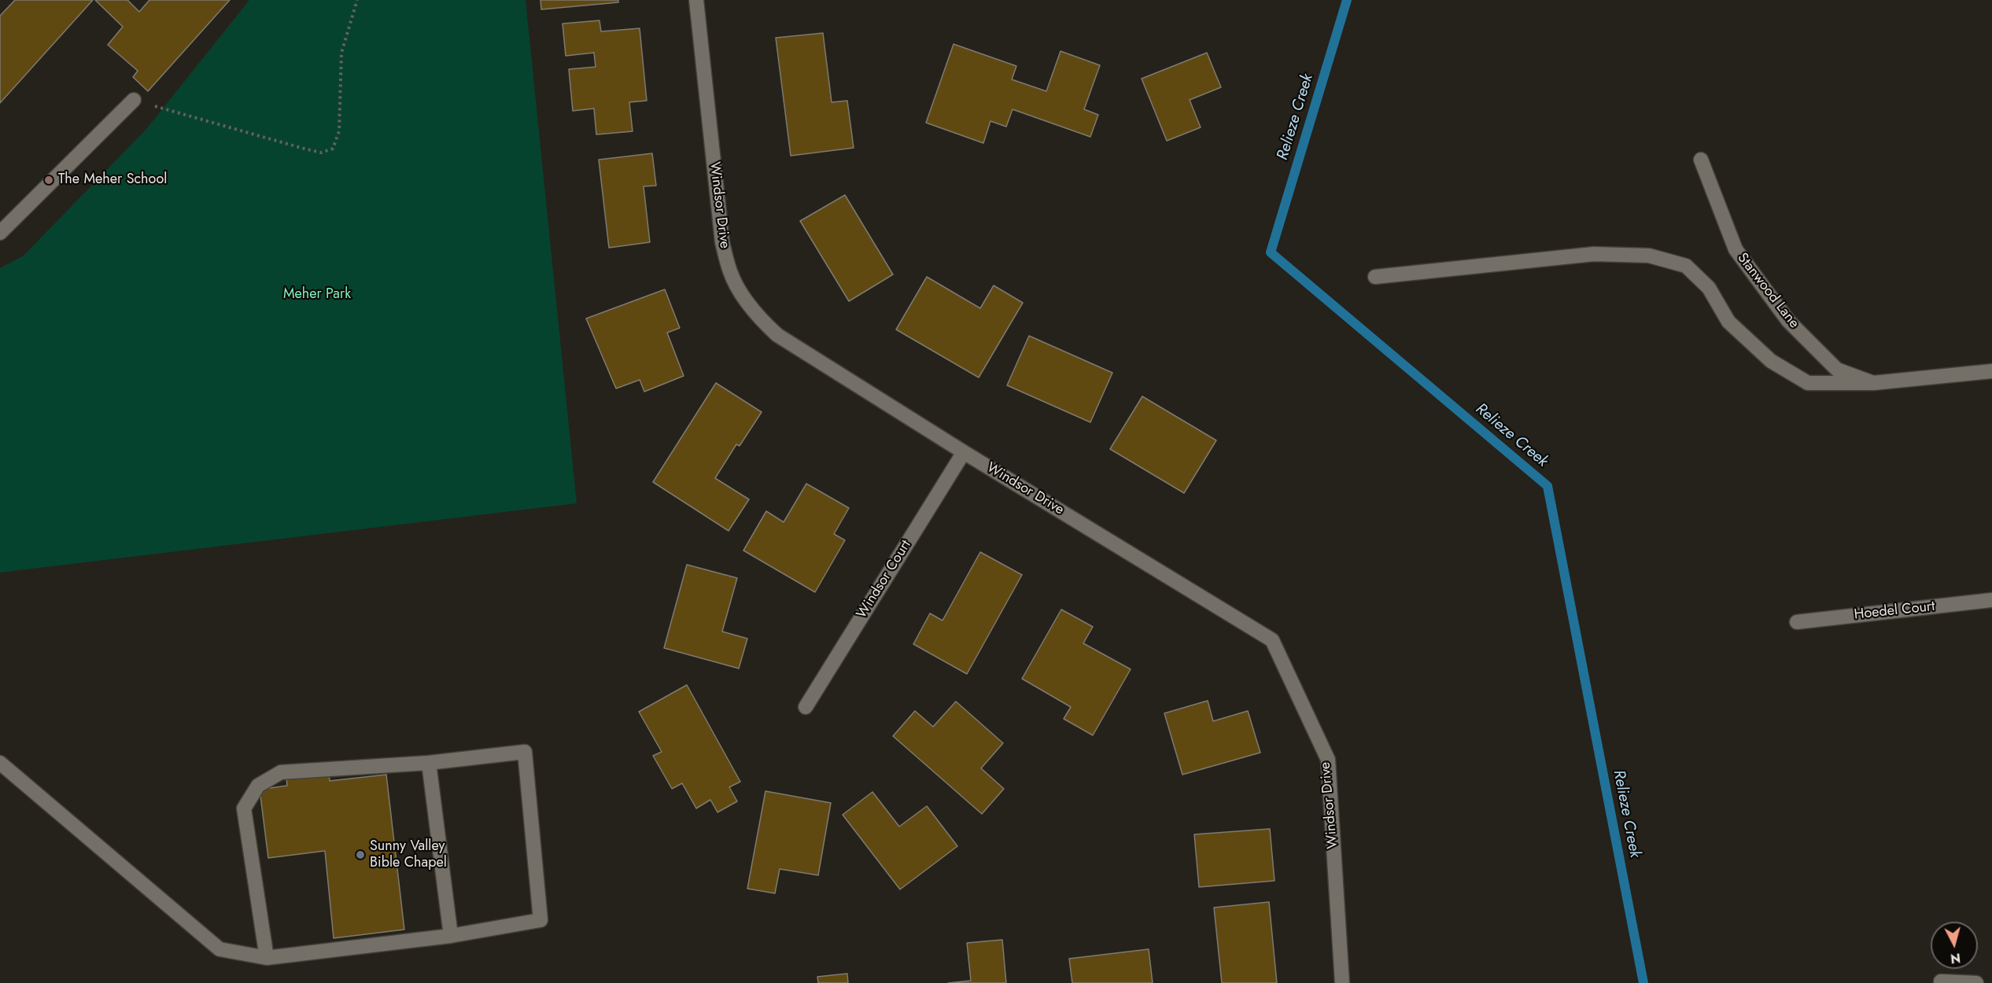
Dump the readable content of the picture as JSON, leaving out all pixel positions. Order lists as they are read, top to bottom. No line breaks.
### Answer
{"streets":{"street":["Windsor Drive","Stanwood Lane","Windsor Court","Hoedel Court"]},"crossings":[["Windsor Drive","Windsor Court"]],"water":["Relieze Creek"],"parks":["Meher Park"],"places":["The Meher School","Sunny Valley Bible Chapel"],"north":"bottom"}
